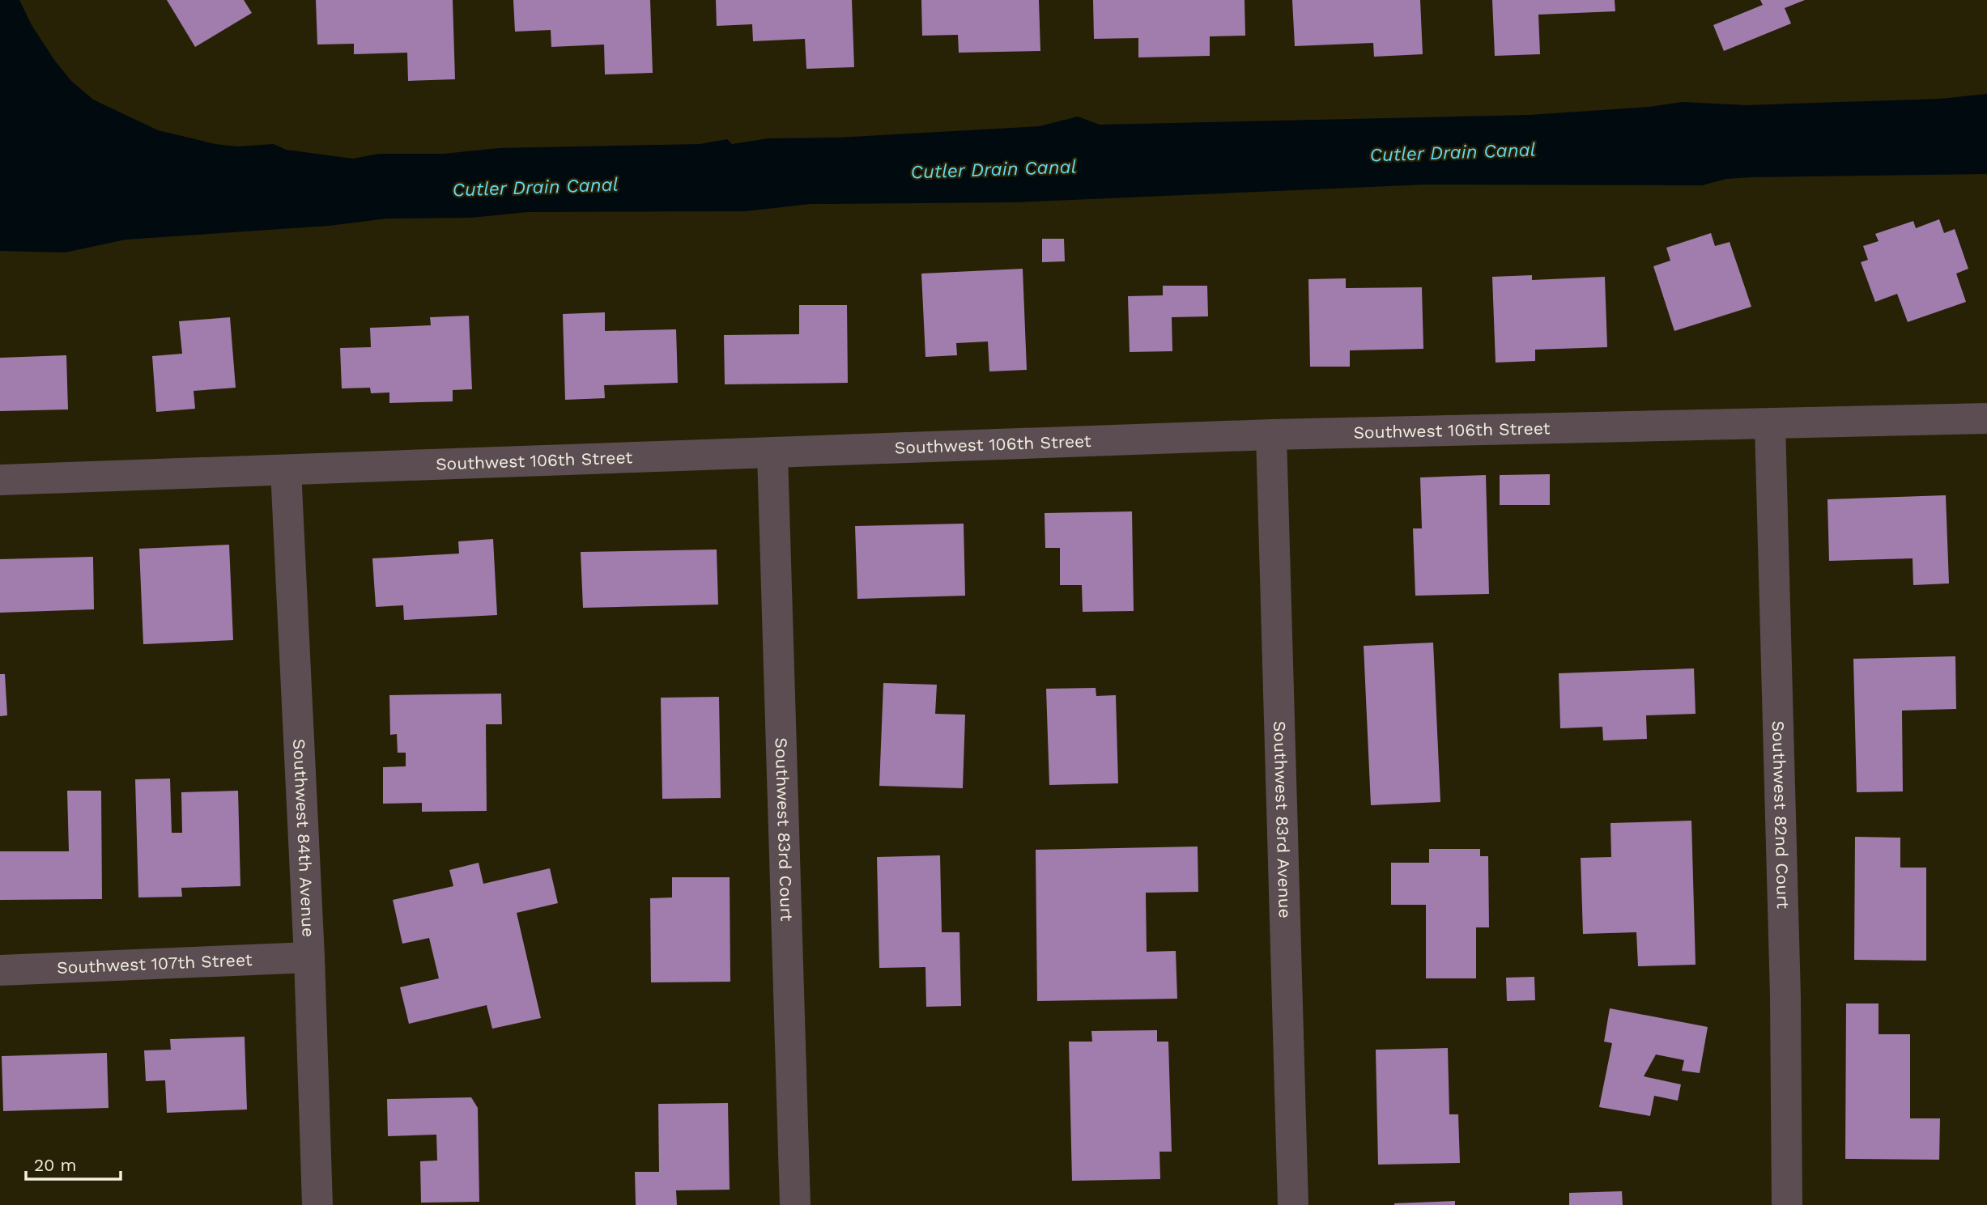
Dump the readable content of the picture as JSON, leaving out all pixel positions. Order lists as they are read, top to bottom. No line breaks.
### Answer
{"streets":{"street":["Southwest 106th Street","Southwest 82nd Court","Southwest 83rd Avenue","Southwest 83rd Court","Southwest 84th Avenue","Southwest 107th Street"]},"crossings":[["Southwest 106th Street","Southwest 82nd Court"],["Southwest 106th Street","Southwest 83rd Avenue"],["Southwest 106th Street","Southwest 83rd Court"],["Southwest 106th Street","Southwest 84th Avenue"],["Southwest 84th Avenue","Southwest 107th Street"]],"water":["Cutler Drain Canal"],"scale_bar":"20 m"}
